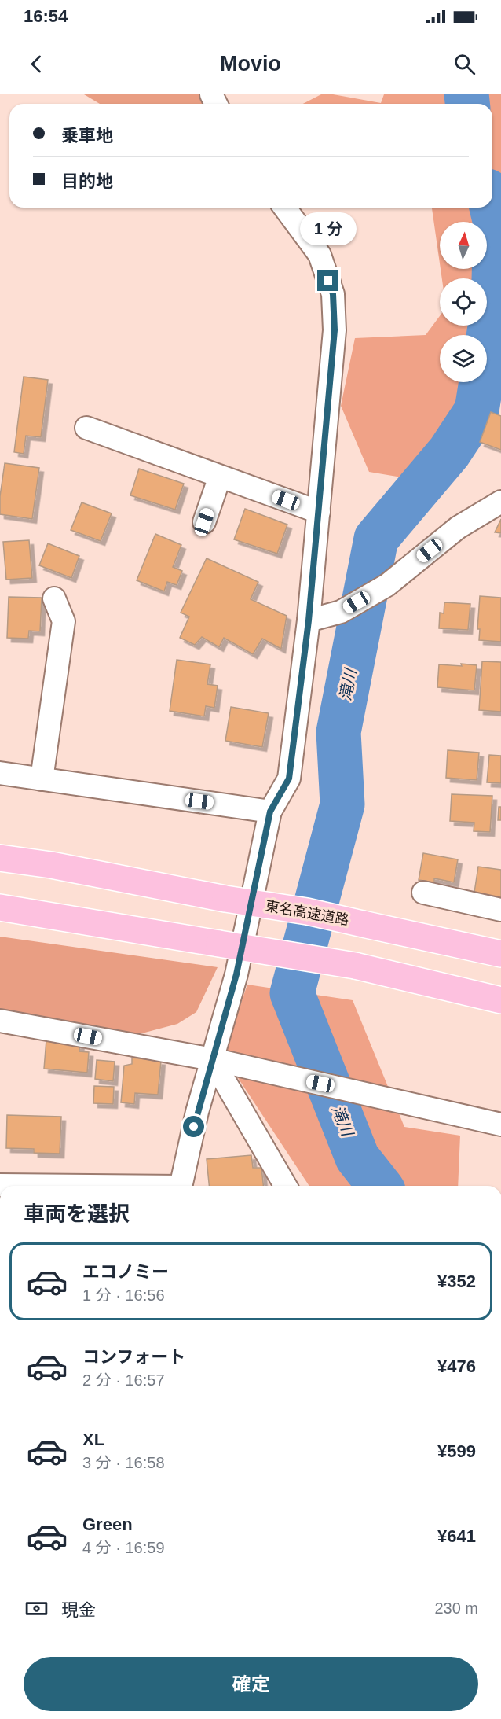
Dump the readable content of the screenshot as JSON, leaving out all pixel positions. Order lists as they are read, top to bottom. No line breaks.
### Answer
{"streets":{"highway":["東名高速道路"]},"water":["滝川"],"north":"top","page":{"status":"16:54","header":"Movio","banner":["乗車地","目的地"],"bubble":"1 分","heading":"車両を選択","list":[{"name":"エコノミー","note":"1 分 · 16:56","value":"¥352"},{"name":"コンフォート","note":"2 分 · 16:57","value":"¥476"},{"name":"XL","note":"3 分 · 16:58","value":"¥599"},{"name":"Green","note":"4 分 · 16:59","value":"¥641"}],"pay":["現金","230 m"],"buttons":"確定"}}
